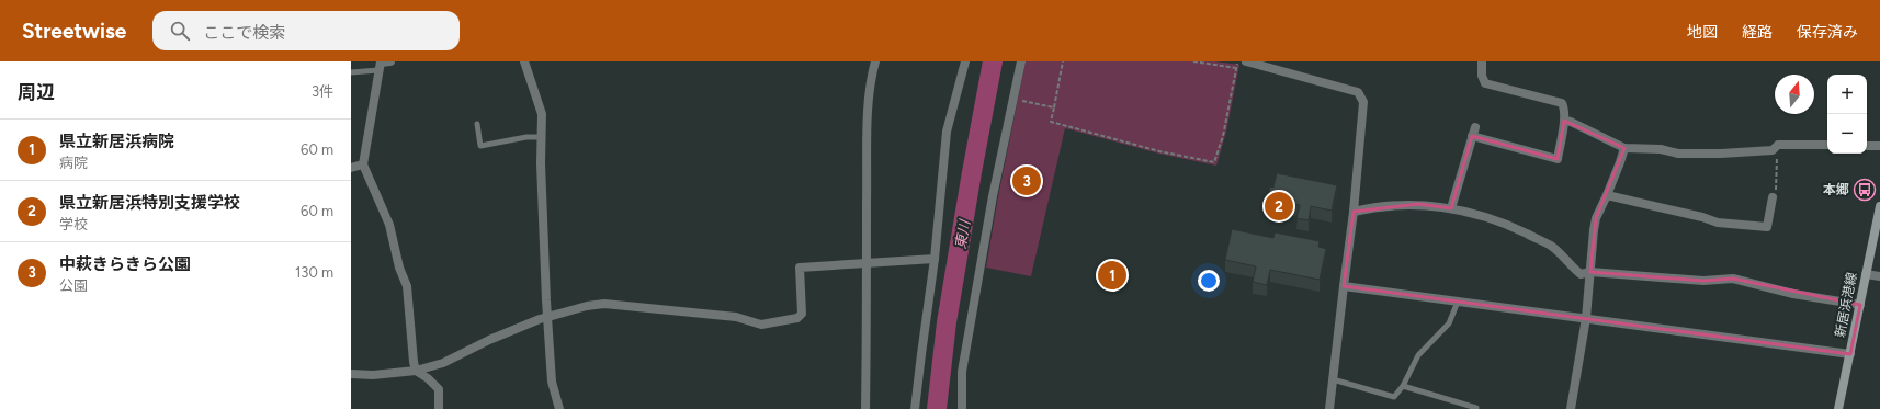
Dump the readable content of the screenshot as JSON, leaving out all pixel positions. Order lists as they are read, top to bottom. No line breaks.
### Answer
{"streets":{"main road":["新居浜港線"]},"water":["東川"],"places":{"bus stop":["本郷"]},"north":"top","page":{"header":"Streetwise","search":"ここで検索","nav":["地図","経路","保存済み"],"heading":["周辺","3件"],"map_buttons":["+","−"],"list":[{"mark":"1","name":"県立新居浜病院","note":"病院","value":"60 m"},{"mark":"2","name":"県立新居浜特別支援学校","note":"学校","value":"60 m"},{"mark":"3","name":"中萩きらきら公園","note":"公園","value":"130 m"}],"pins":["3","2","1"]}}
